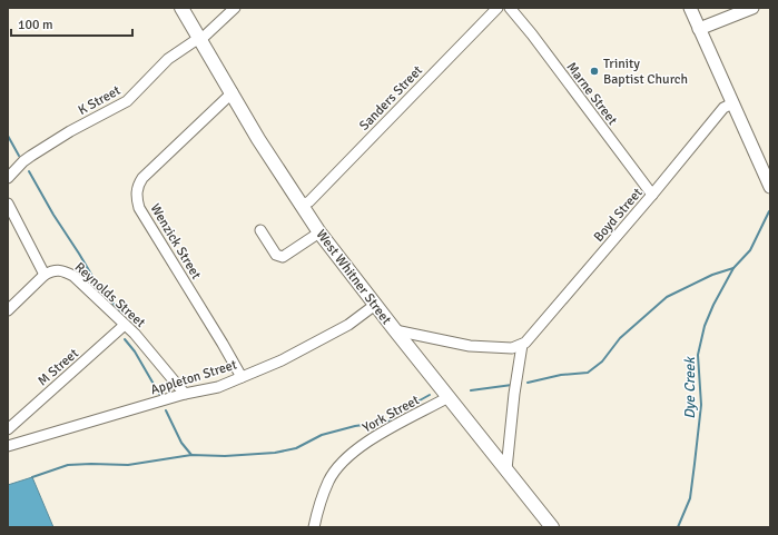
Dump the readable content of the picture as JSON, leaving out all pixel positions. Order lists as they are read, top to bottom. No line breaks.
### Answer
{"streets":{"main road":["West Whitner Street"],"street":["Marne Street","Sanders Street","K Street","Boyd Street","Wenzick Street","Reynolds Street","M Street","Appleton Street","York Street"]},"crossings":[["Marne Street","Boyd Street"],["Sanders Street","West Whitner Street"],["K Street","West Whitner Street"],["Wenzick Street","West Whitner Street"],["Wenzick Street","Appleton Street"],["West Whitner Street","Appleton Street"],["West Whitner Street","York Street"],["Reynolds Street","M Street"],["Reynolds Street","Appleton Street"]],"water":["Dye Creek"],"places":["Trinity Baptist Church"],"scale_bar":"100 m"}
